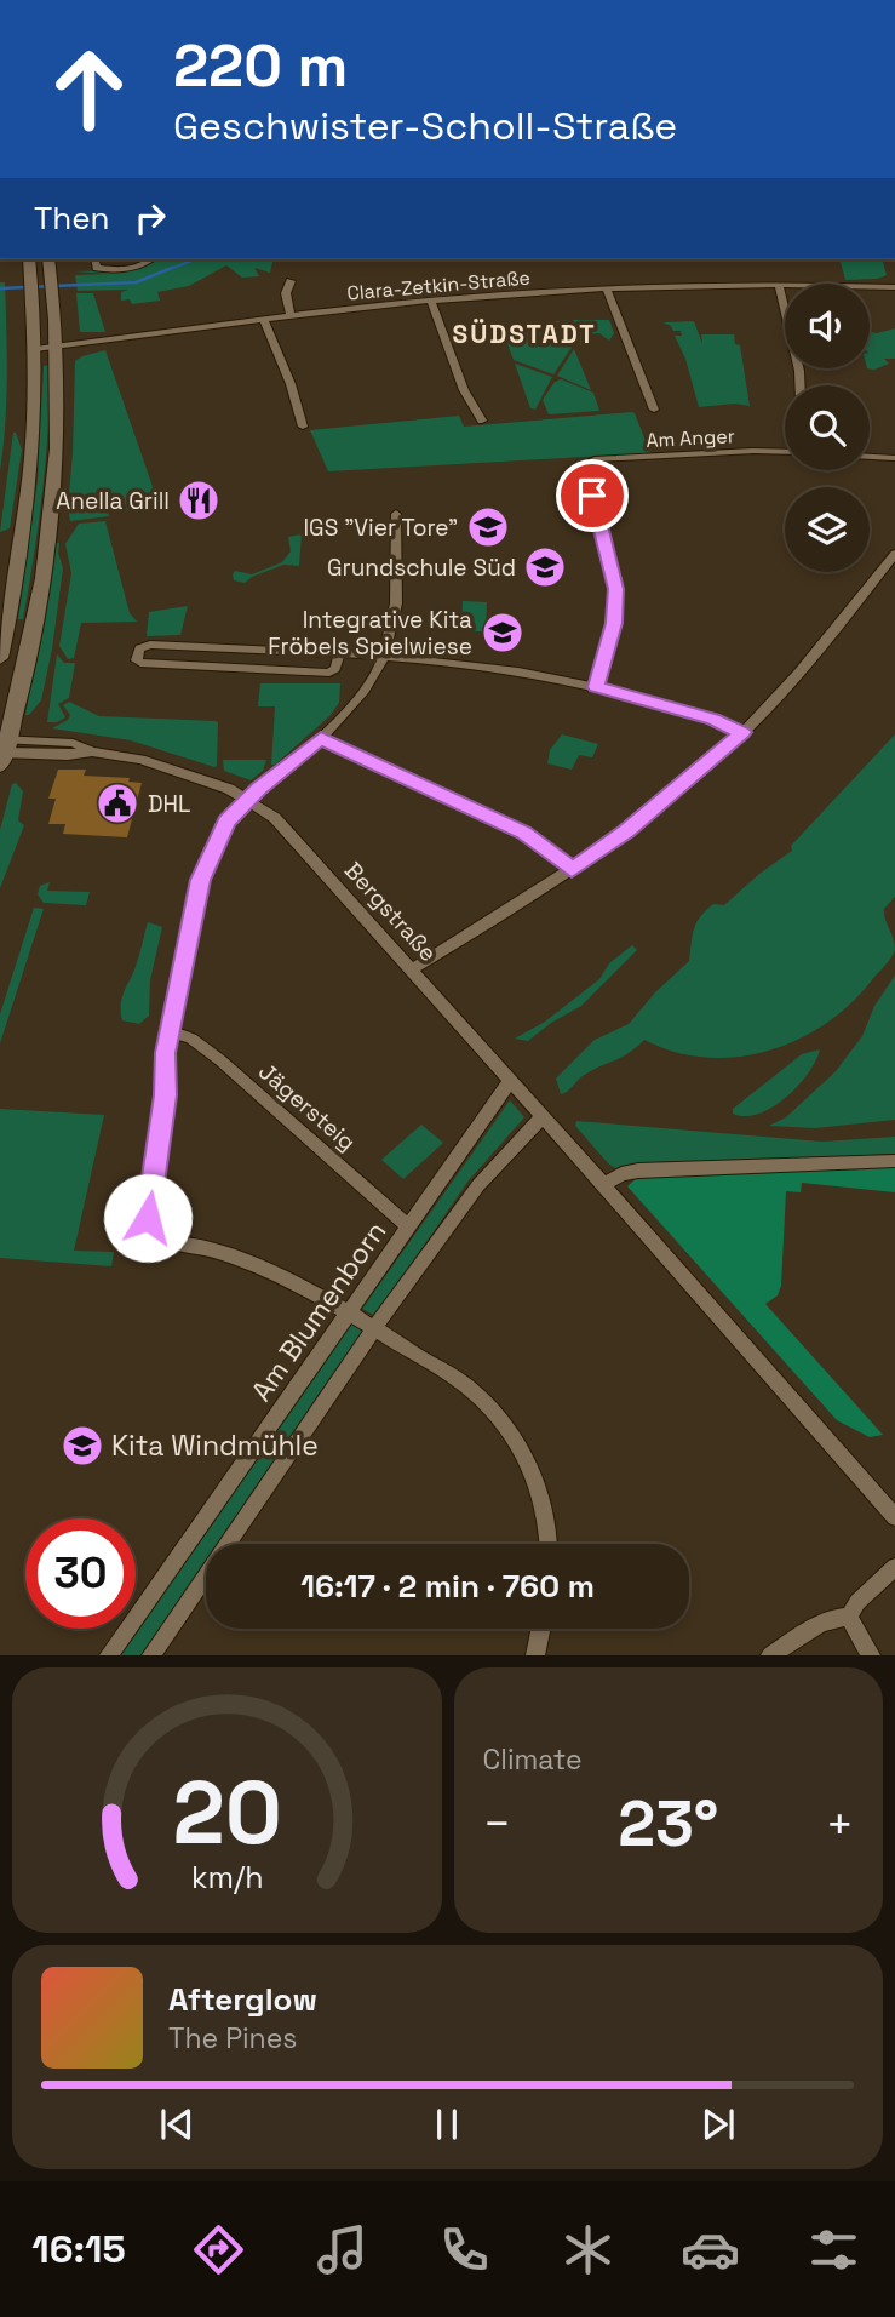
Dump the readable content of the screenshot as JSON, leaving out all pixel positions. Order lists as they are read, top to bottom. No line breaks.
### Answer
{"streets":{"street":["Clara-Zetkin-Straße","Am Anger","Bergstraße","Jägersteig","Am Blumenborn"]},"crossings":[["Bergstraße","Am Blumenborn"],["Jägersteig","Am Blumenborn"]],"districts":["SÜDSTADT"],"places":{"restaurant":["Anella Grill"],"school or university":["IGS \"Vier Tore\"","Grundschule Süd","Integrative Kita Fröbels Spielwiese","Kita Windmühle"],"public building":["DHL"]},"page":{"turn":["220 m","Geschwister-Scholl-Straße"],"then":"Then","limit":"30","trip":"16:17 · 2 min · 760 m","tile":"Climate","heat":["−","23°","+"],"song":["Afterglow","The Pines"],"tabs":"16:15","gauge":["20","km/h"]}}
